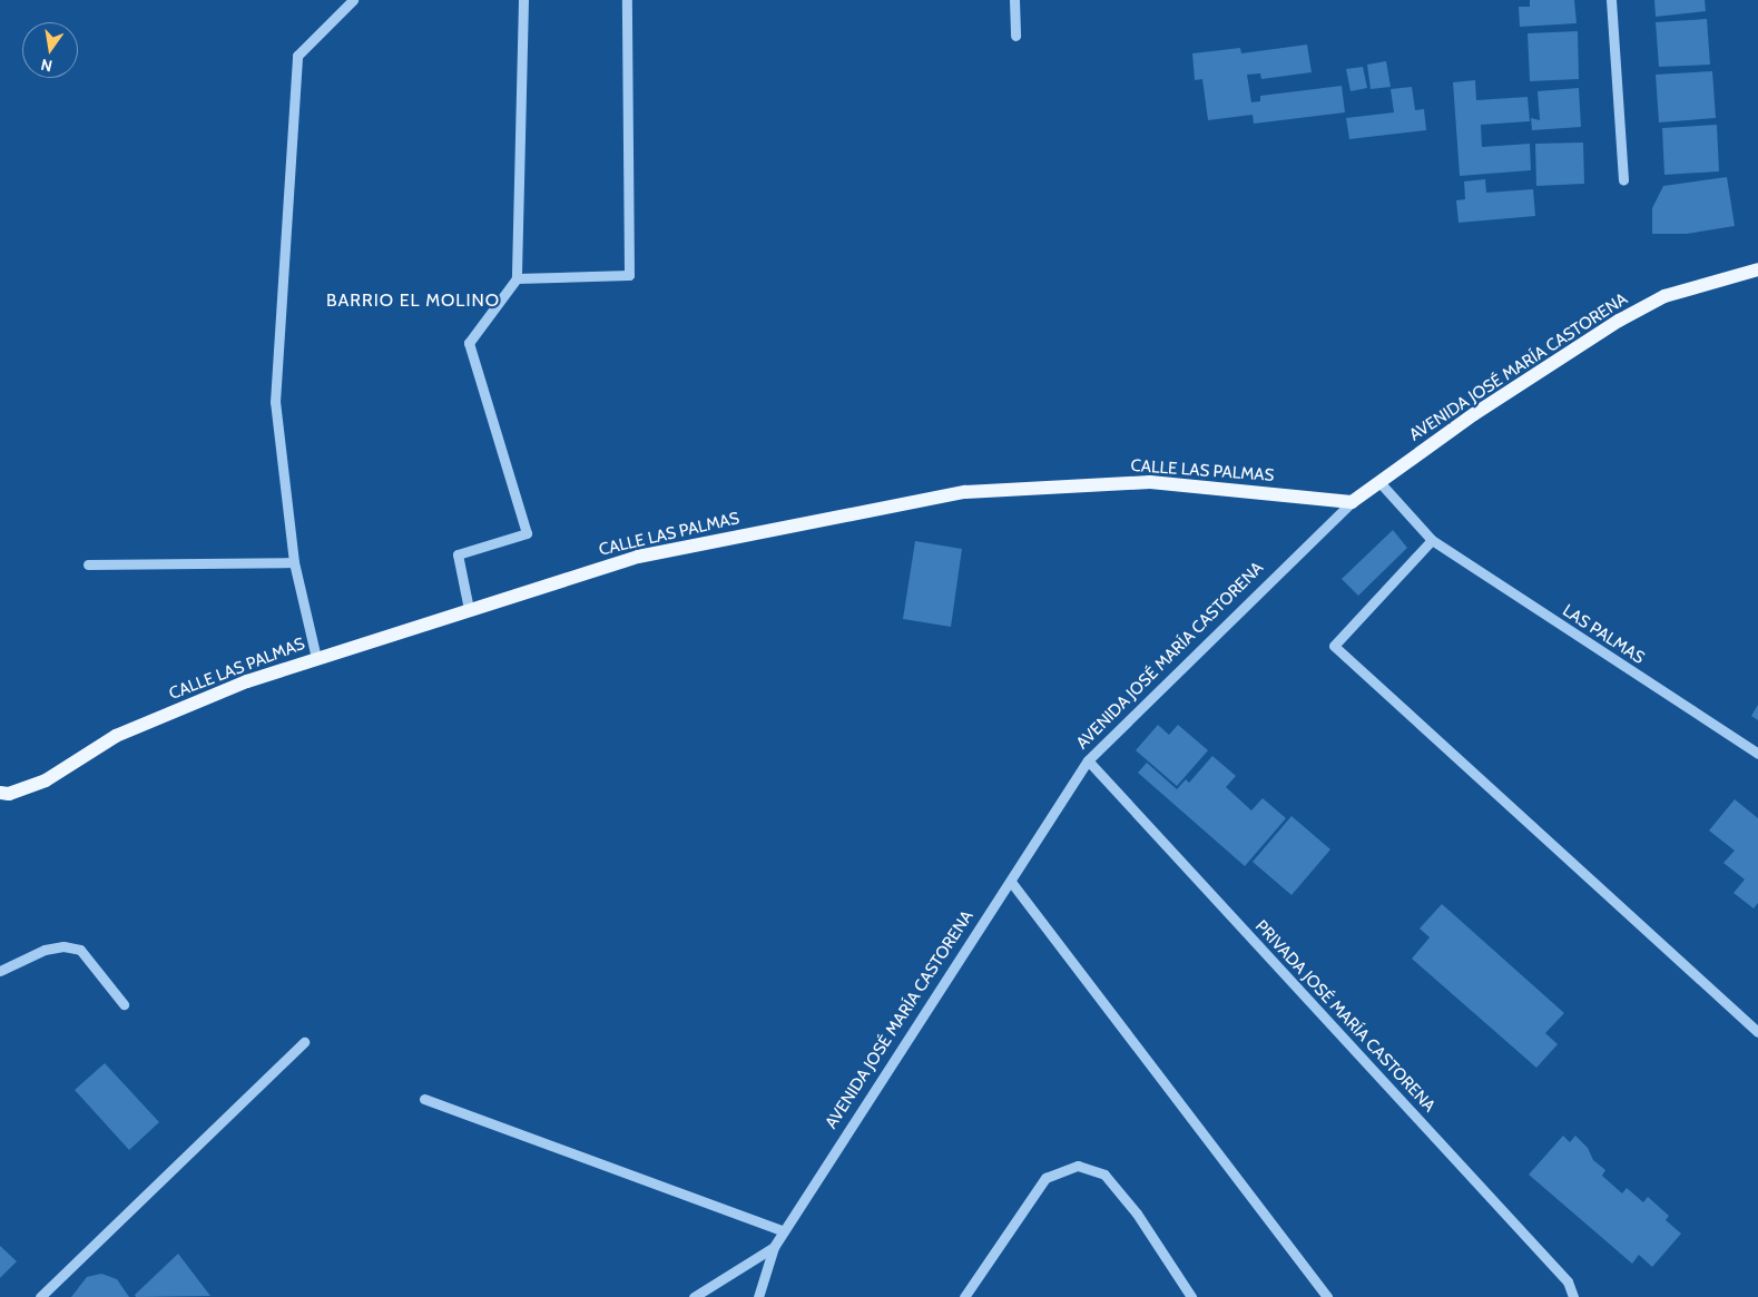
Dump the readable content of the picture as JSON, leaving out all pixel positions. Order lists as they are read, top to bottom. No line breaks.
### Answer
{"streets":{"main road":["AVENIDA JOSÉ MARÍA CASTORENA","CALLE LAS PALMAS"],"street":["LAS PALMAS","PRIVADA JOSÉ MARÍA CASTORENA"]},"crossings":[["AVENIDA JOSÉ MARÍA CASTORENA","CALLE LAS PALMAS"],["AVENIDA JOSÉ MARÍA CASTORENA","LAS PALMAS"],["AVENIDA JOSÉ MARÍA CASTORENA","PRIVADA JOSÉ MARÍA CASTORENA"]],"districts":["BARRIO EL MOLINO"],"north":"bottom"}
